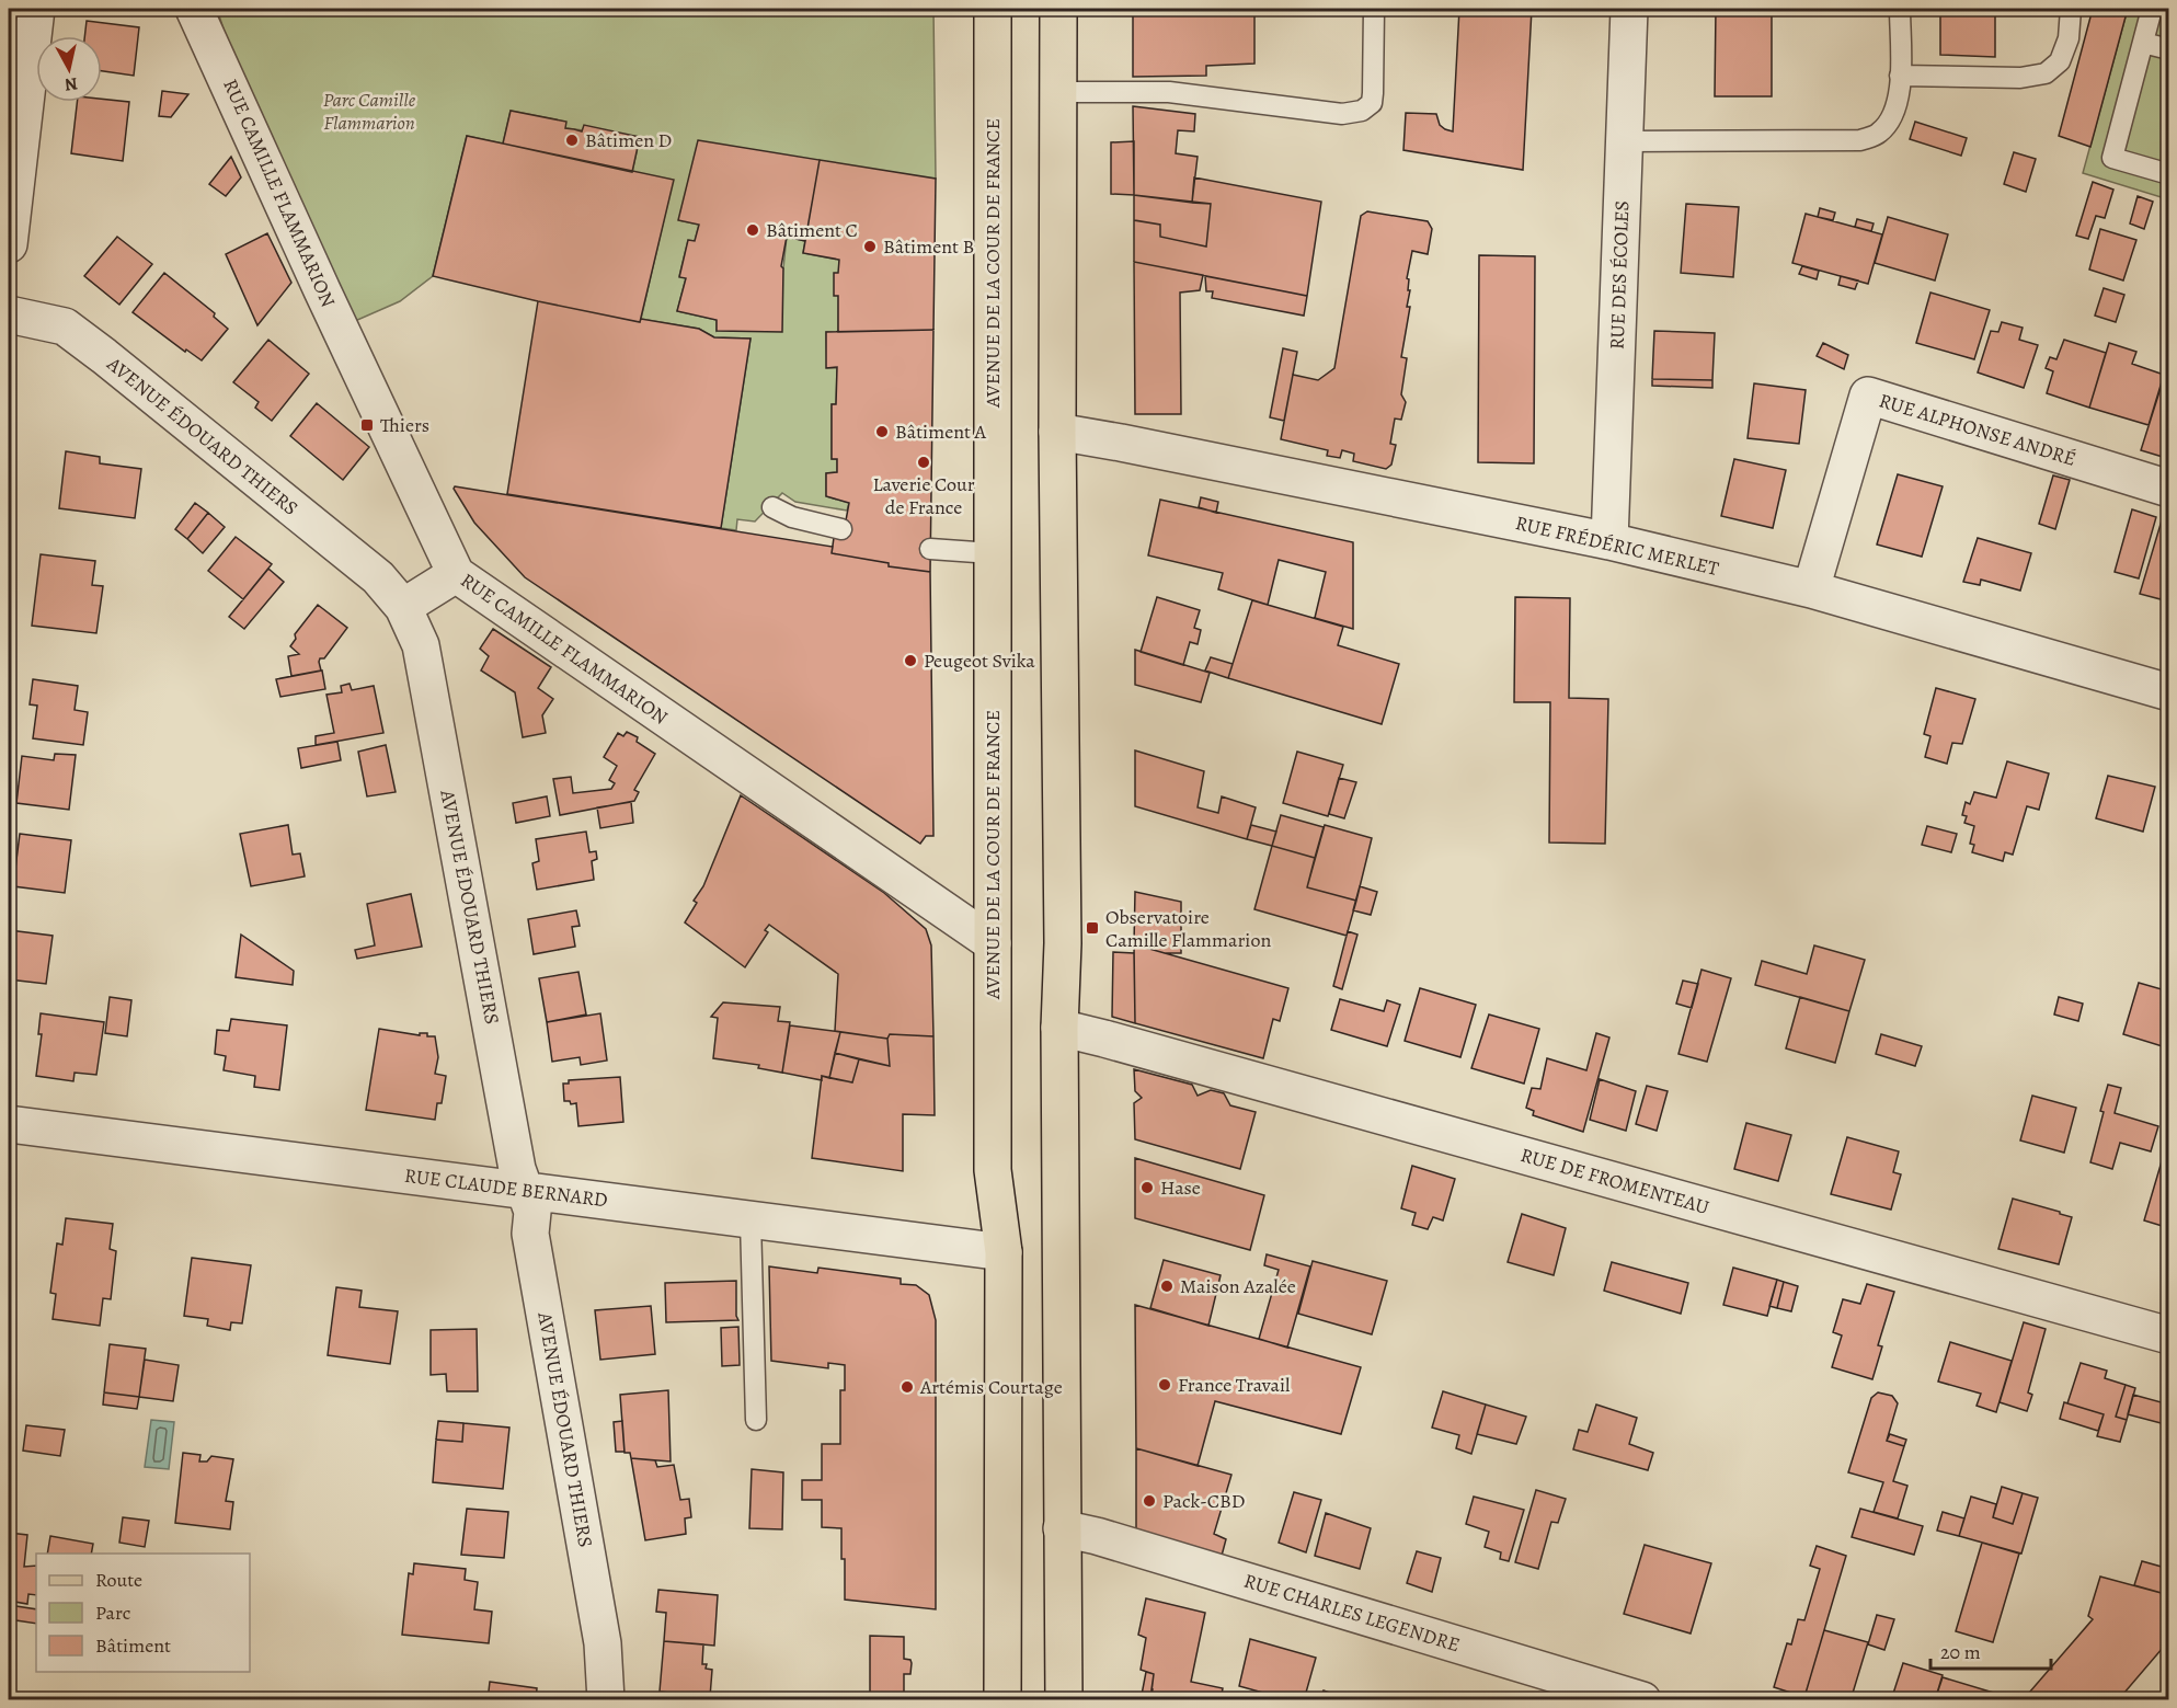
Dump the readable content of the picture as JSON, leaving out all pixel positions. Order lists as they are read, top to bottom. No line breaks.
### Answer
{"streets":{"main road":["AVENUE DE LA COUR DE FRANCE"],"street":["RUE CAMILLE FLAMMARION","RUE DES ÉCOLES","RUE ALPHONSE ANDRÉ","AVENUE ÉDOUARD THIERS","RUE FRÉDÉRIC MERLET","RUE DE FROMENTEAU","RUE CLAUDE BERNARD","RUE CHARLES LEGENDRE"]},"crossings":[["RUE CAMILLE FLAMMARION","AVENUE DE LA COUR DE FRANCE"],["AVENUE DE LA COUR DE FRANCE","RUE CLAUDE BERNARD"],["RUE DES ÉCOLES","RUE FRÉDÉRIC MERLET"],["RUE ALPHONSE ANDRÉ","RUE FRÉDÉRIC MERLET"],["AVENUE ÉDOUARD THIERS","RUE CLAUDE BERNARD"]],"parks":["Parc Camille Flammarion"],"places":{"other":["Bâtimen D","Bâtiment C","Bâtiment B","Bâtiment A","Laverie Cour de France","Peugeot Svika","Hase","Maison Azalée","France Travail","Artémis Courtage","Pack-CBD"],"transit":["Thiers","Observatoire Camille Flammarion"]},"legend":["Route","Parc","Bâtiment"],"scale_bar":"20 m","north":"bottom"}
